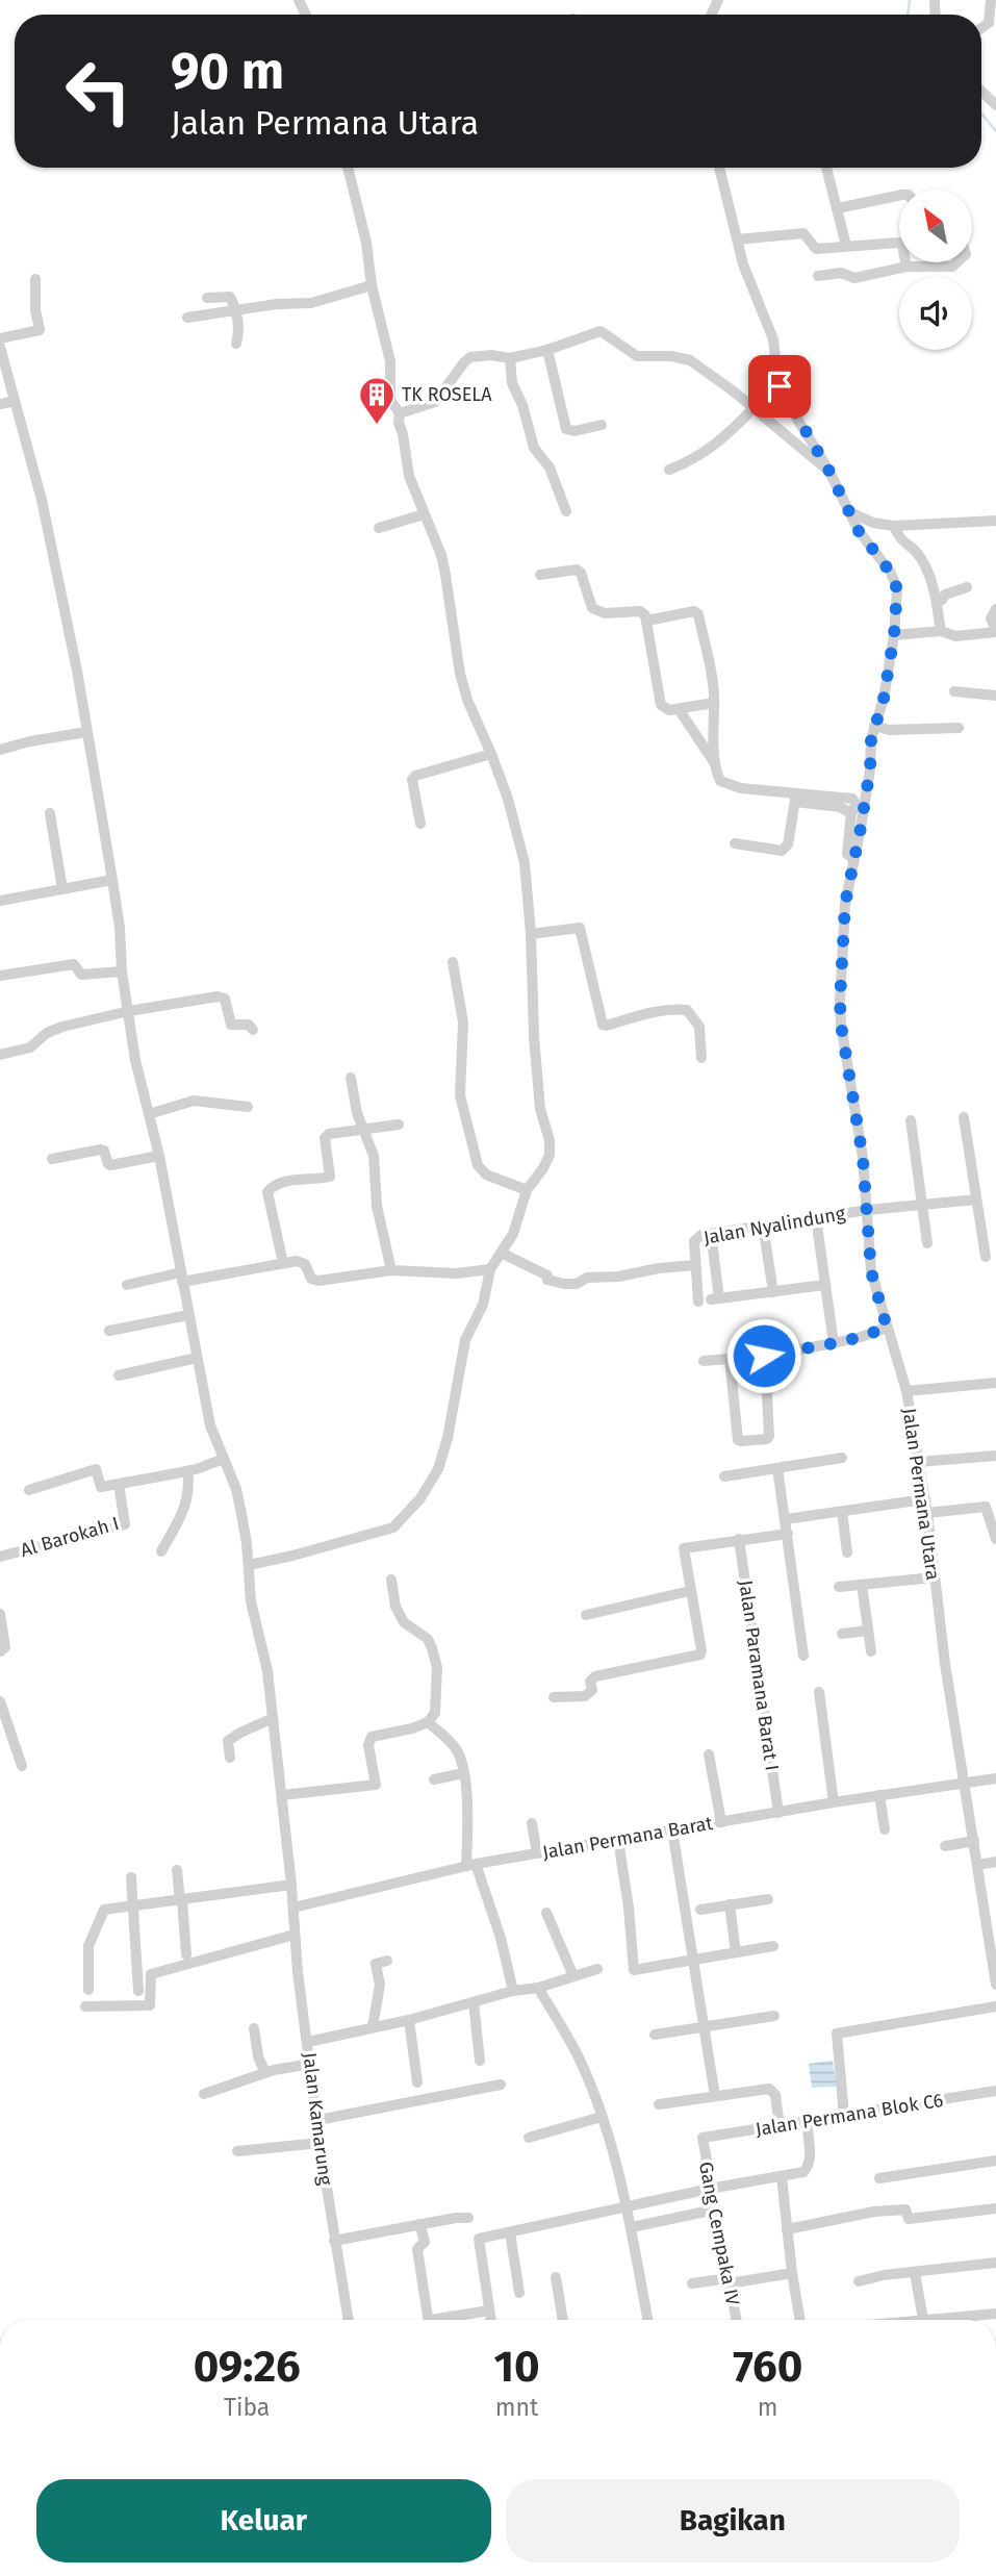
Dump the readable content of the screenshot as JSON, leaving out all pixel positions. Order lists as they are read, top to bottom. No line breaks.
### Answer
{"streets":{"street":["Jalan Nyalindung","Jalan Permana Utara","Al Barokah I","Jalan Paramana Barat I","Jalan Permana Barat","Jalan Permana Blok C6","Jalan Kamarung","Gang Cempaka IV"]},"crossings":[["Jalan Nyalindung","Jalan Permana Utara"],["Jalan Permana Utara","Jalan Permana Barat"],["Jalan Paramana Barat I","Jalan Permana Barat"],["Jalan Permana Barat","Jalan Kamarung"],["Jalan Permana Blok C6","Gang Cempaka IV"]],"places":{"building":["TK ROSELA"]},"north":"top left","page":{"turn":["90 m","Jalan Permana Utara"],"eta":["09:26","Tiba","10","mnt","760","m"],"buttons":["Keluar","Bagikan"]}}
